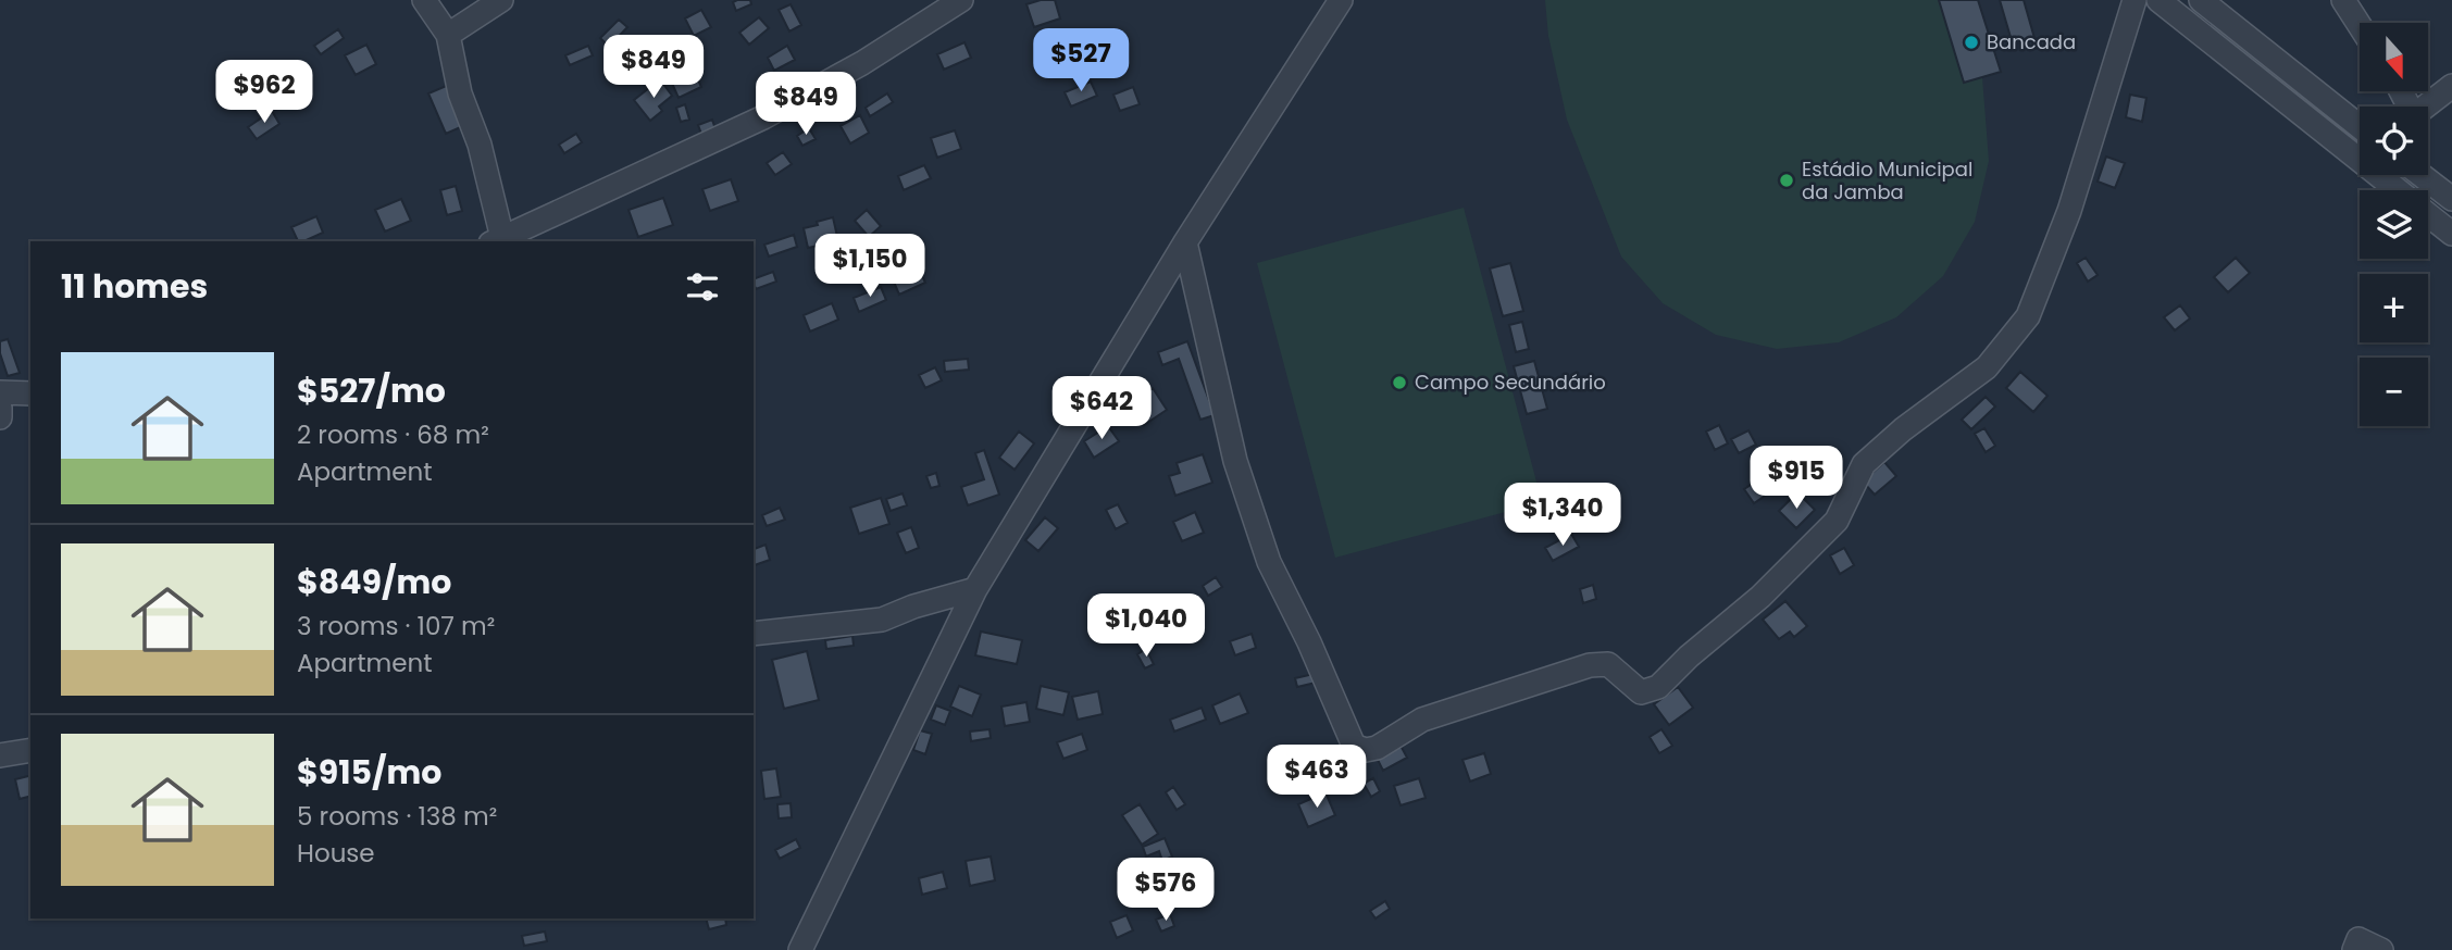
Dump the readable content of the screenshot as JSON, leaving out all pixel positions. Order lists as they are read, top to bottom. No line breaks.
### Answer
{"places":["Bancada","Estádio Municipal da Jamba","Campo Secundário"],"north":"bottom","page":{"map_buttons":["+","−"],"price":["$527","$849","$962","$849","$1,150","$642","$915","$1,340","$1,040","$463","$576"],"heading":"11 homes","list":[{"name":"$527/mo","note":"2 rooms · 68 m² · Apartment"},{"name":"$849/mo","note":"3 rooms · 107 m² · Apartment"},{"name":"$915/mo","note":"5 rooms · 138 m² · House"}]}}
